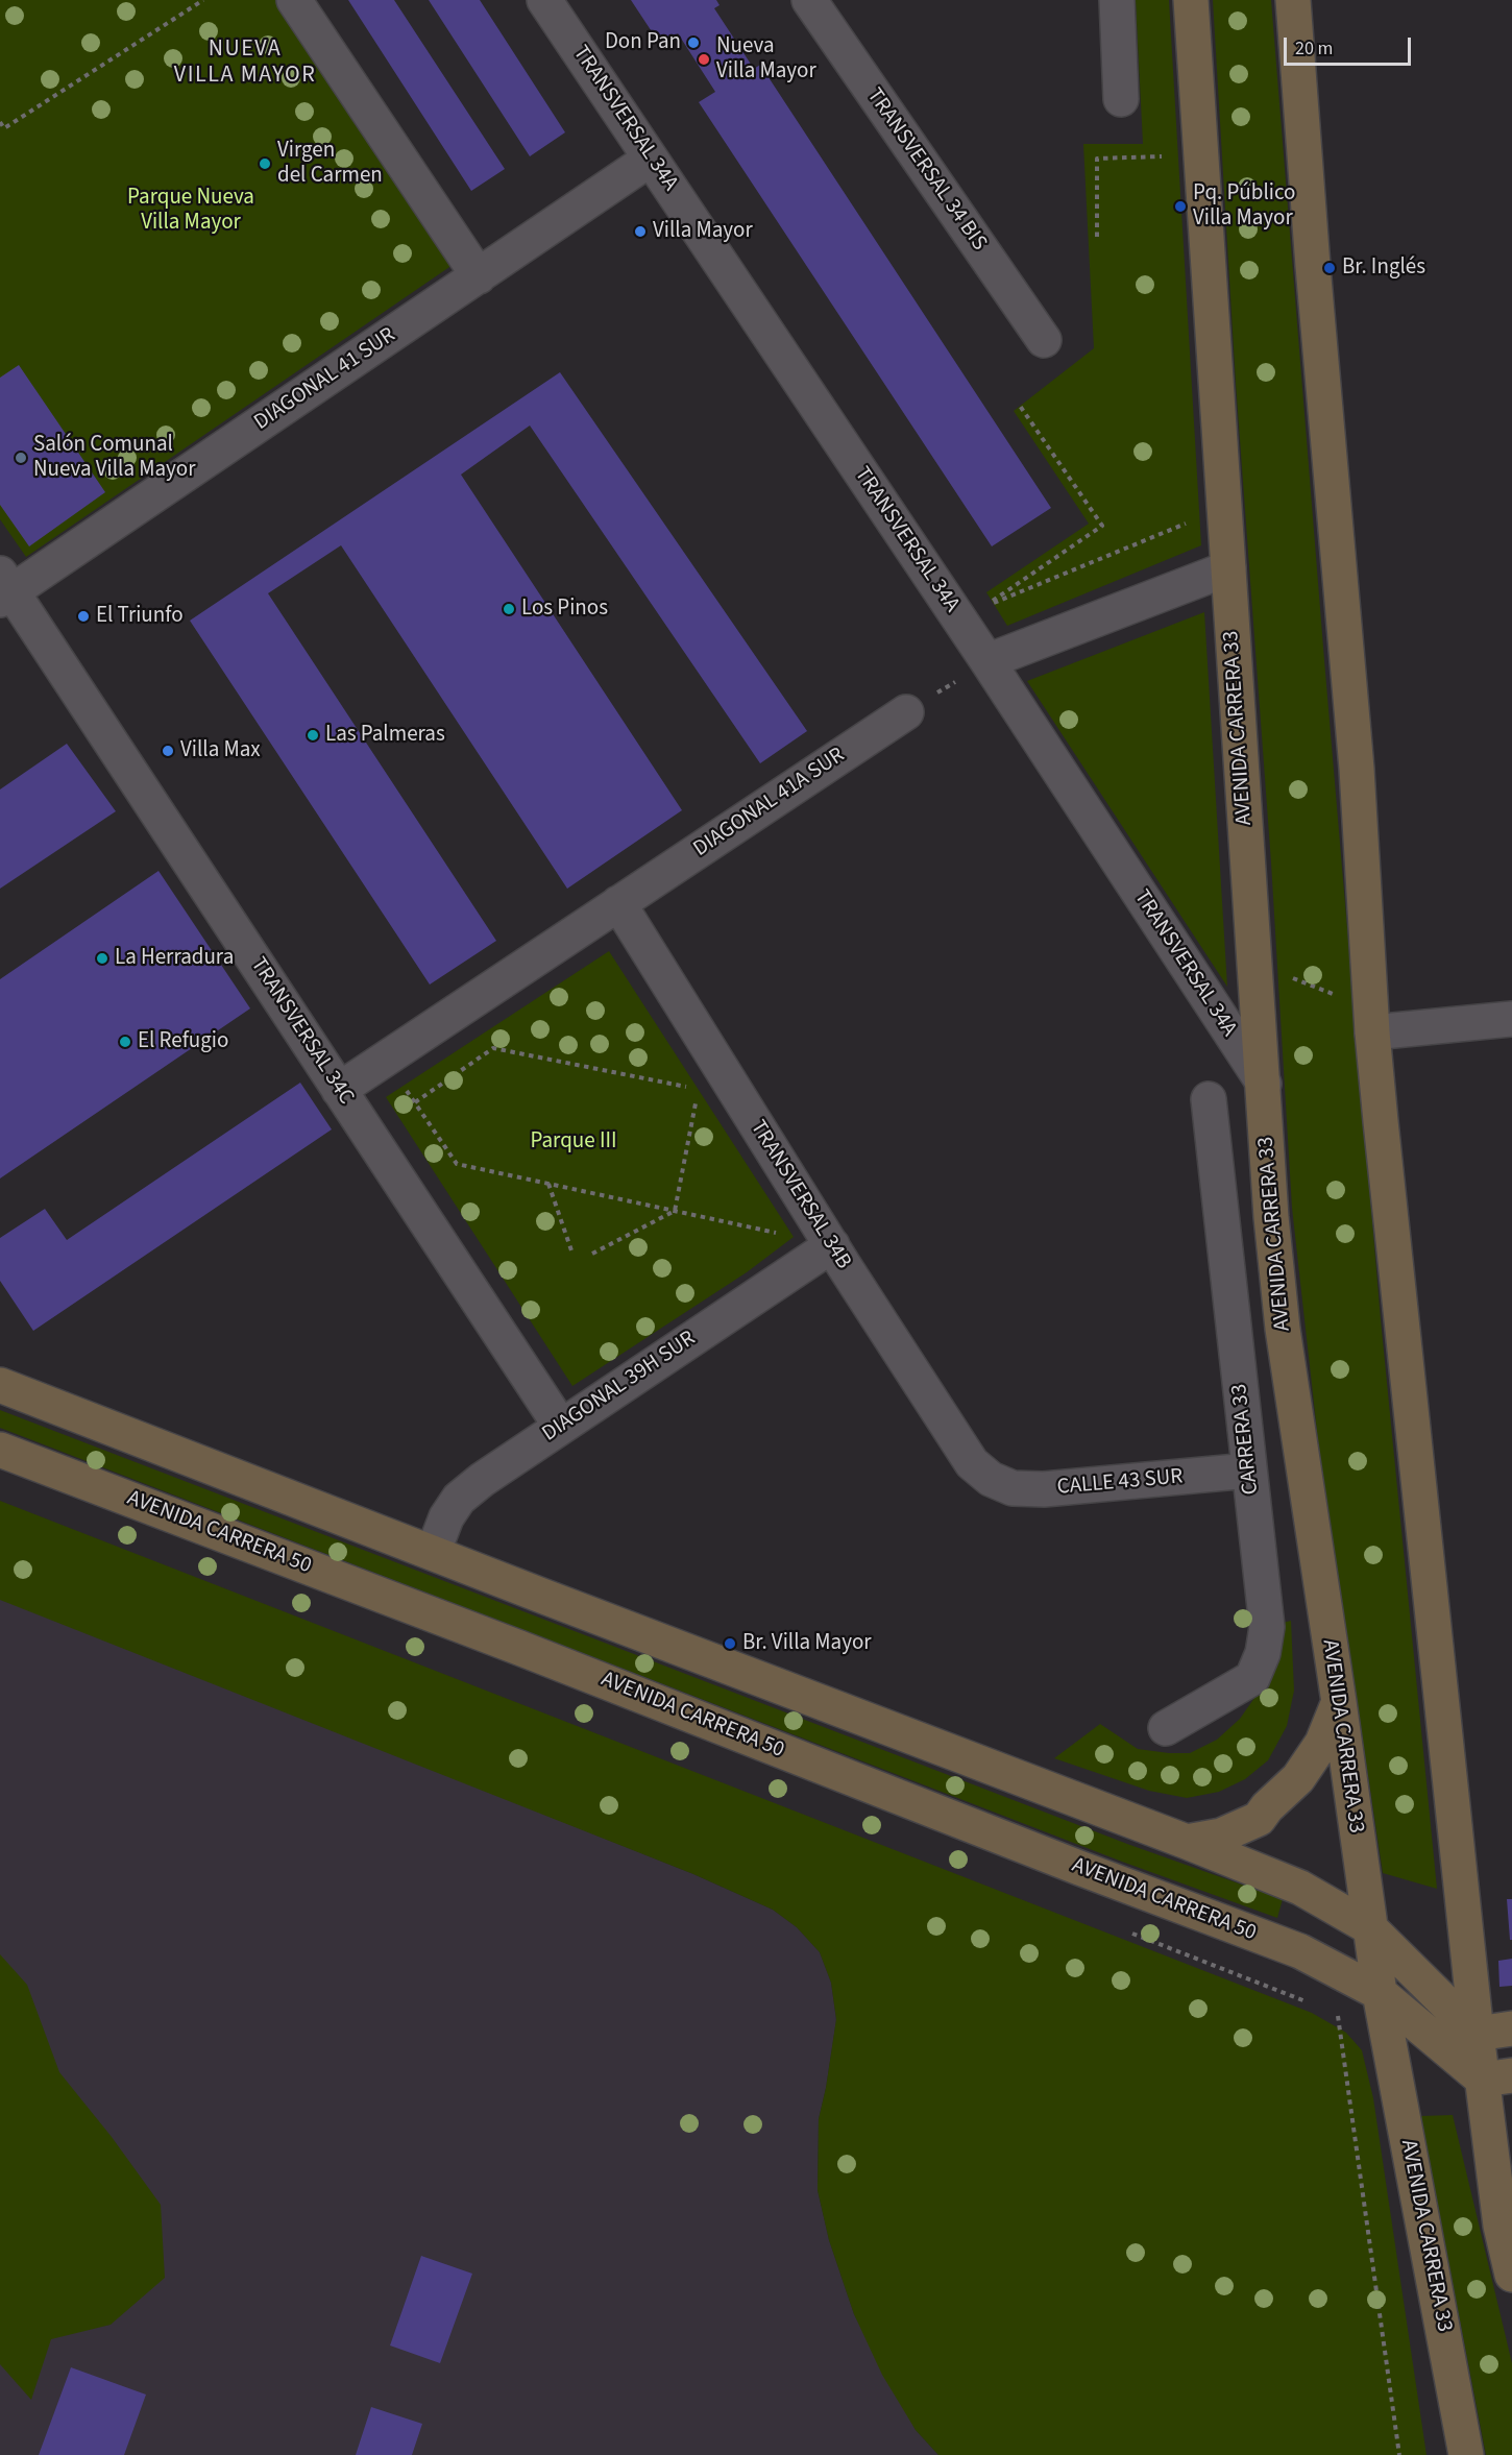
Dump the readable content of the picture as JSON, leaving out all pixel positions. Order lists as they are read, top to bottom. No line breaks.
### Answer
{"streets":{"main road":["AVENIDA CARRERA 33","AVENIDA CARRERA 50"],"street":["TRANSVERSAL 34A","TRANSVERSAL 34 BIS","DIAGONAL 41 SUR","DIAGONAL 41A SUR","TRANSVERSAL 34C","TRANSVERSAL 34B","DIAGONAL 39H SUR","CARRERA 33","CALLE 43 SUR"]},"crossings":[["TRANSVERSAL 34A","DIAGONAL 41 SUR"],["TRANSVERSAL 34A","AVENIDA CARRERA 33"],["DIAGONAL 41 SUR","TRANSVERSAL 34C"],["AVENIDA CARRERA 33","AVENIDA CARRERA 50"],["DIAGONAL 41A SUR","TRANSVERSAL 34C"],["DIAGONAL 41A SUR","TRANSVERSAL 34B"],["TRANSVERSAL 34C","DIAGONAL 39H SUR"],["TRANSVERSAL 34B","DIAGONAL 39H SUR"],["TRANSVERSAL 34B","CALLE 43 SUR"],["CARRERA 33","CALLE 43 SUR"]],"districts":["NUEVA VILLA MAYOR"],"parks":["Parque Nueva Villa Mayor","Parque III"],"places":["Don Pan","Nueva Villa Mayor","Virgen del Carmen","Pq. Público Villa Mayor","Villa Mayor","Br. Inglés","Salón Comunal Nueva Villa Mayor","Los Pinos","El Triunfo","Las Palmeras","Villa Max","La Herradura","El Refugio","Br. Villa Mayor"],"scale_bar":"20 m"}
